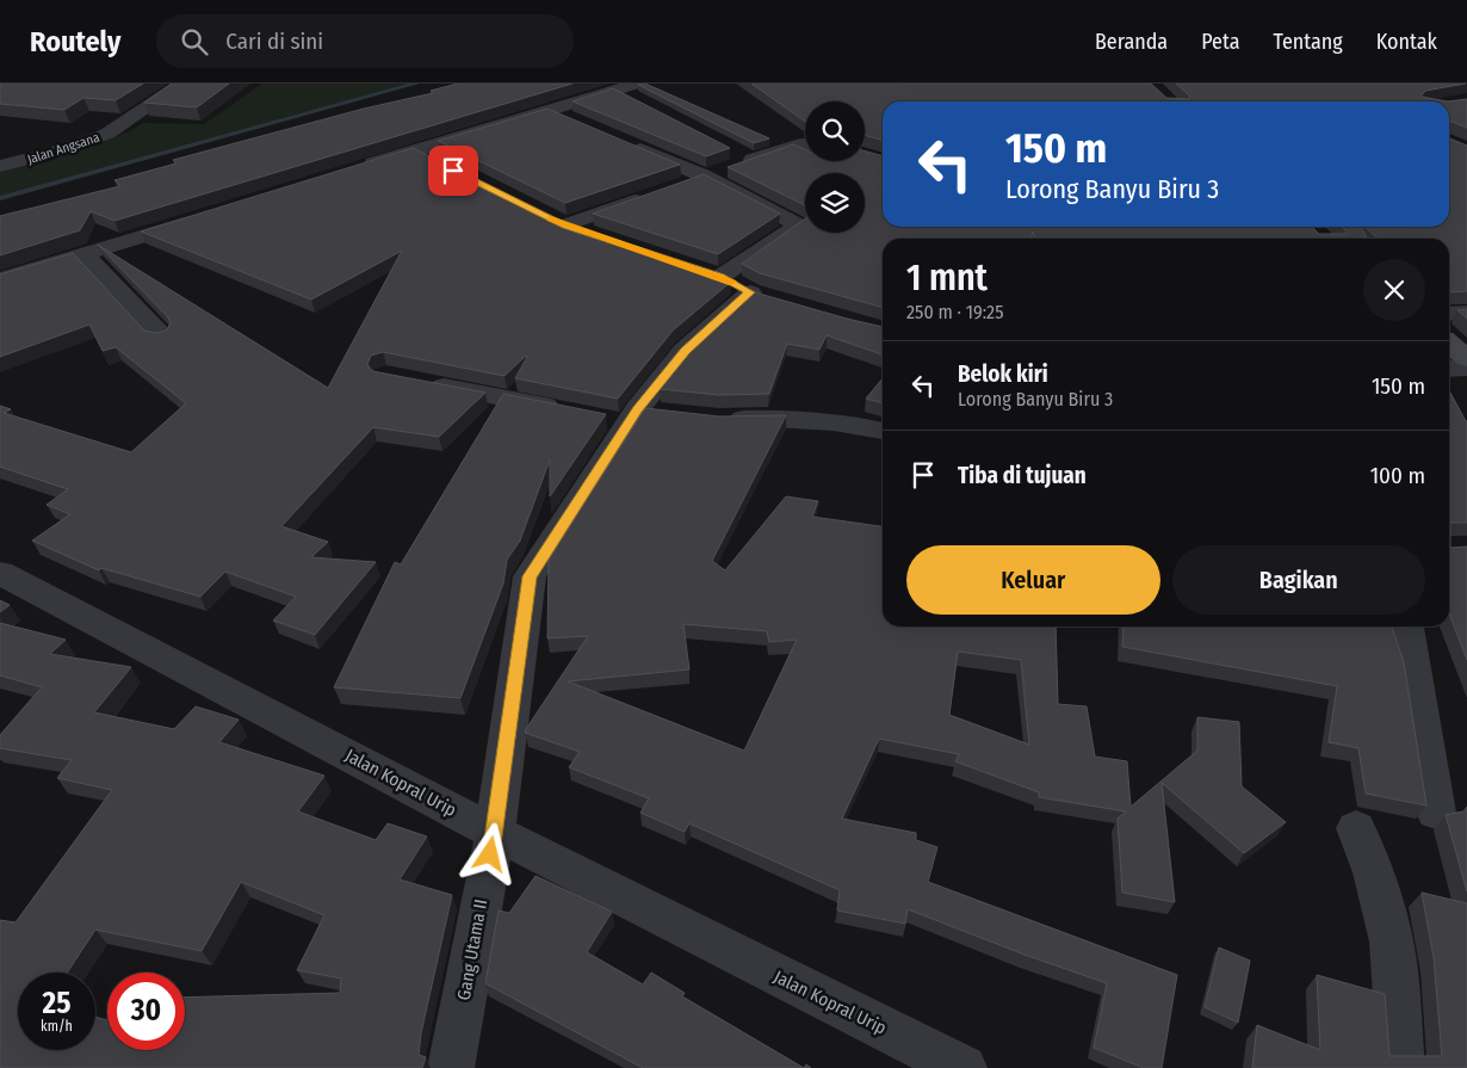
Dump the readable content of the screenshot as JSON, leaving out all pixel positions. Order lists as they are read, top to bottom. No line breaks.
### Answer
{"streets":{"street":["Jalan Angsana","Jalan Kopral Urip","Gang Utama II"]},"crossings":[["Jalan Kopral Urip","Gang Utama II"]],"page":{"header":"Routely","search":"Cari di sini","nav":["Beranda","Peta","Tentang","Kontak"],"turn":["150 m","Lorong Banyu Biru 3"],"heading":["1 mnt","250 m · 19:25"],"list":[{"name":"Belok kiri","note":"Lorong Banyu Biru 3","value":"150 m"},{"name":"Tiba di tujuan","value":"100 m"}],"buttons":["Keluar","Bagikan"],"speed":"25 km/h","limit":"30"}}
